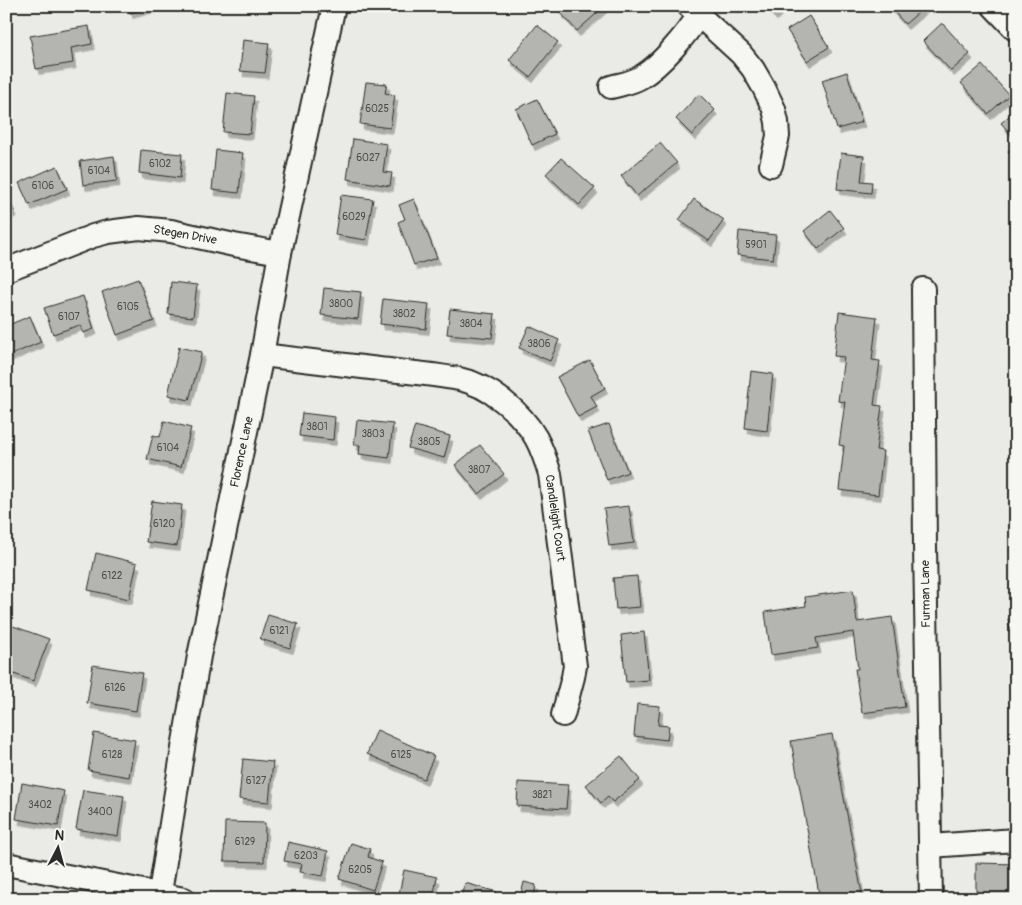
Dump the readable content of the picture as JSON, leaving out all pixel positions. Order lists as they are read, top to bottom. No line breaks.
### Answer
{"streets":{"street":["Stegen Drive","Florence Lane","Candlelight Court","Furman Lane"]},"crossings":[["Stegen Drive","Florence Lane"],["Florence Lane","Candlelight Court"]],"house_numbers":["6025","6027","6102","6104","6106","6029","5901","3800","6105","3802","6107","3804","3806","3801","3803","3805","6104","3807","6120","6122","6121","6126","6128","6125","6127","3821","3402","3400","6129","6203","6205"],"north":"top"}
